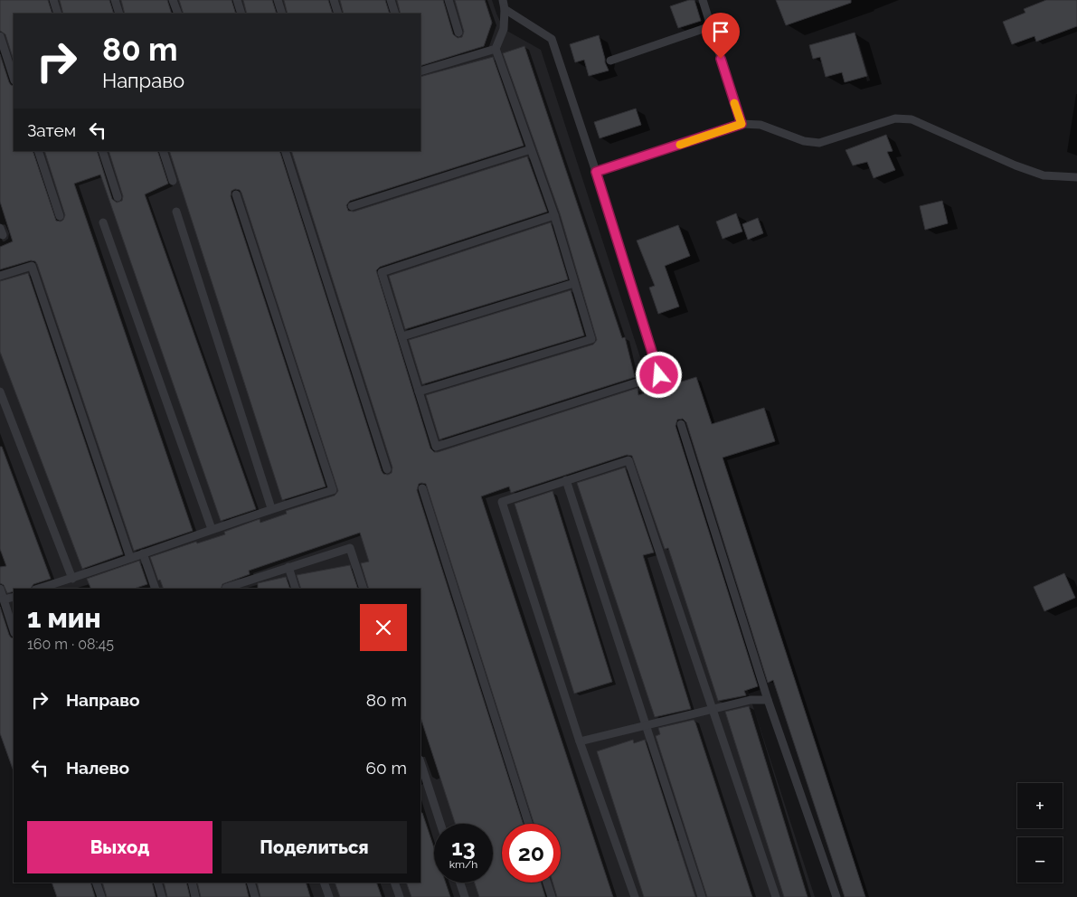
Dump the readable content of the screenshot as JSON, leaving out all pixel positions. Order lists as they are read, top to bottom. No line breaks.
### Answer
{"page":{"turn":["80 m","Направо"],"then":"Затем","heading":["1 мин","160 m · 08:45"],"list":[{"name":"Направо","value":"80 m"},{"name":"Налево","value":"60 m"}],"map_buttons":["+","−"],"buttons":["Выход","Поделиться"],"speed":"13 km/h","limit":"20"}}
